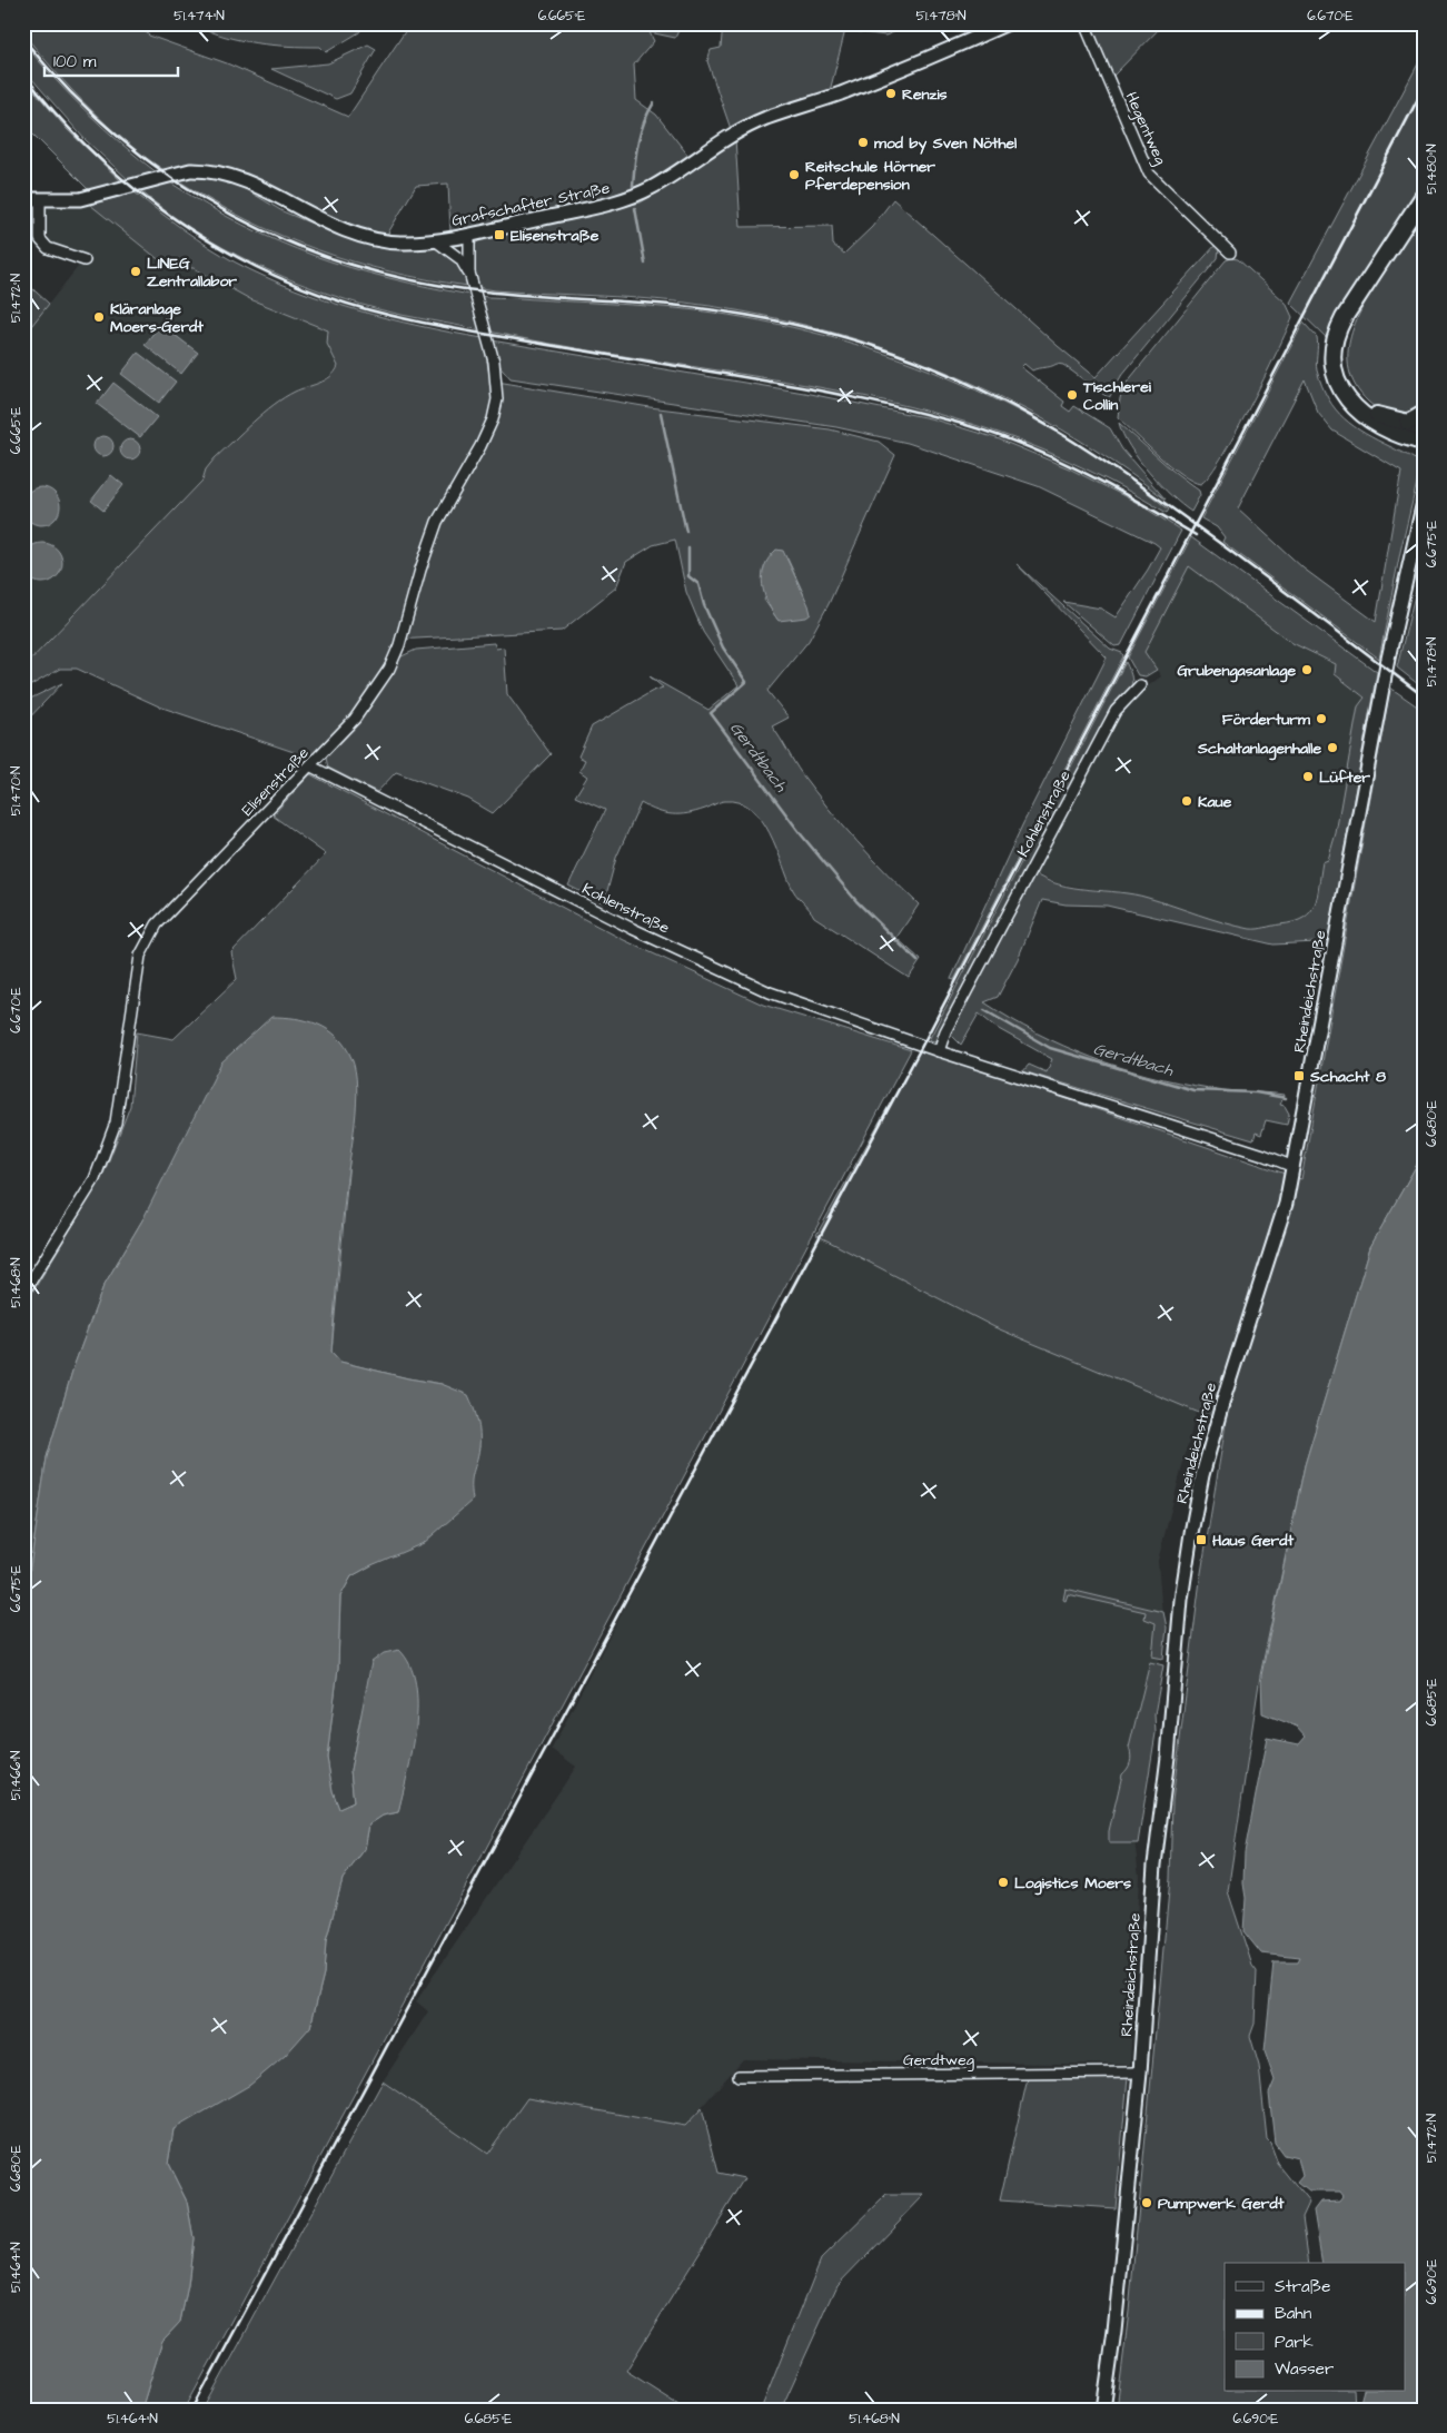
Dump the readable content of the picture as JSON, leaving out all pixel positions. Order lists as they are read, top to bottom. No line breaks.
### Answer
{"streets":{"main road":["Grafschafter Straße","Rheindeichstraße"],"street":["Hegentweg","Elisenstraße","Kohlenstraße","Gerdtweg"]},"crossings":[["Grafschafter Straße","Elisenstraße"],["Elisenstraße","Kohlenstraße"],["Kohlenstraße","Rheindeichstraße"],["Rheindeichstraße","Gerdtweg"]],"water":["Gerdtbach"],"places":{"other":["Renzis","mod by Sven Nöthel","Reitschule Hörner Pferdepension","LINEG Zentrallabor","Kläranlage Moers-Gerdt","Tischlerei Collin","Grubengasanlage","Förderturm","Schaltanlagenhalle","Lüfter","Kaue","Logistics Moers","Pumpwerk Gerdt"],"transit":["Elisenstraße","Schacht 8","Haus Gerdt"]},"legend":["Straße","Bahn","Park","Wasser"],"scale_bar":"100 m","coordinates":["51.474°N","6.665°E","51.478°N","6.670°E","51.480°N","51.472°N","6.675°E","51.470°N","6.680°E","51.468°N","6.685°E","51.466°N","51.464°N","6.690°E"]}
